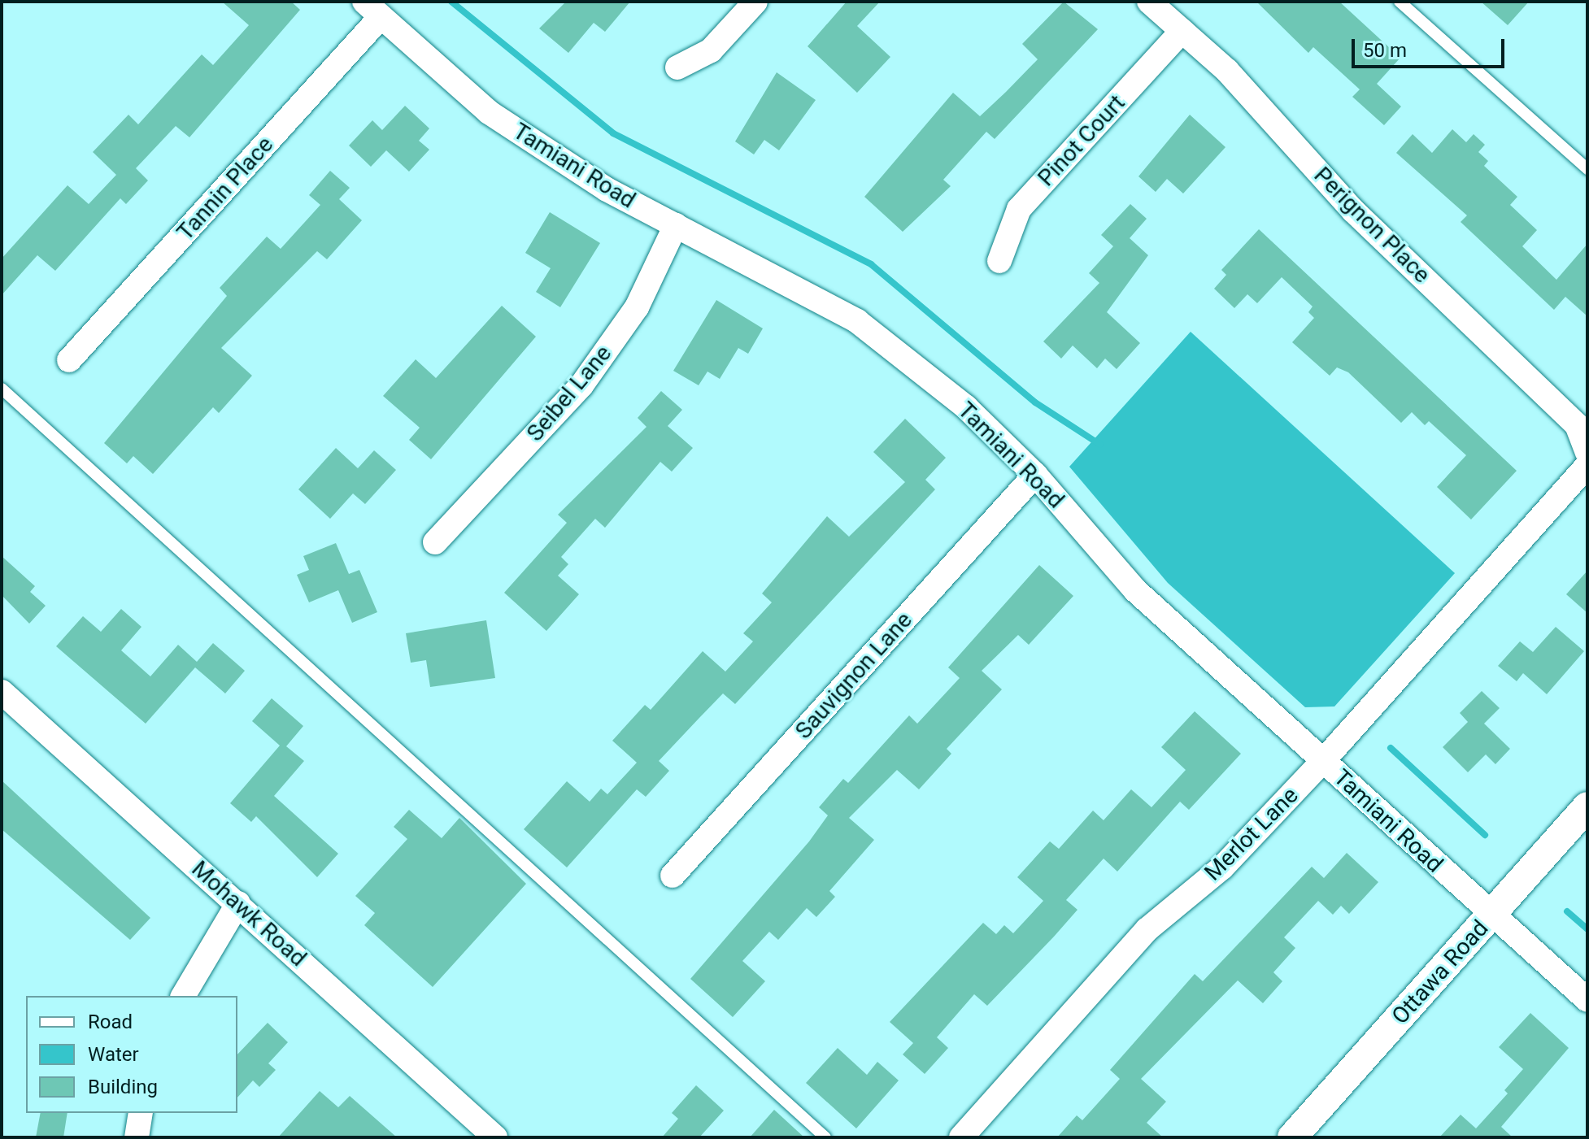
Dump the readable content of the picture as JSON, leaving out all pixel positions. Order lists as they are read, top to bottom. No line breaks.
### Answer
{"streets":{"street":["Pinot Court","Tamiani Road","Tannin Place","Perignon Place","Seibel Lane","Sauvignon Lane","Merlot Lane","Mohawk Road","Ottawa Road"]},"crossings":[["Pinot Court","Perignon Place"],["Tamiani Road","Tannin Place"],["Tamiani Road","Seibel Lane"],["Tamiani Road","Sauvignon Lane"],["Tamiani Road","Merlot Lane"],["Tamiani Road","Ottawa Road"]],"legend":["Road","Water","Building"],"scale_bar":"50 m"}
